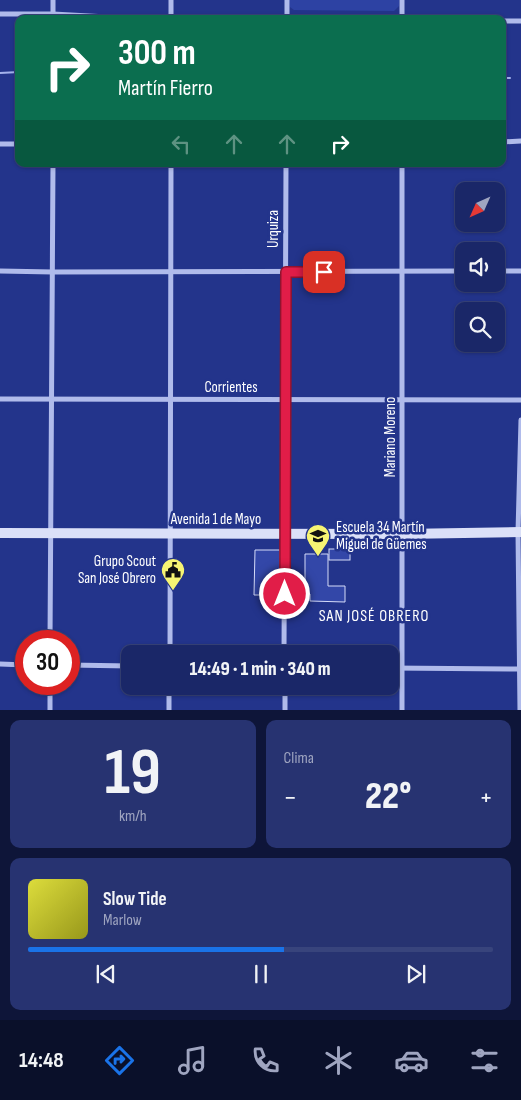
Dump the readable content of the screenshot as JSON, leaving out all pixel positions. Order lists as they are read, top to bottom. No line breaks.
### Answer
{"streets":{"main road":["Avenida 1 de Mayo"],"street":["Urquiza","Corrientes","Mariano Moreno"]},"crossings":[["Urquiza","Corrientes"],["Urquiza","Avenida 1 de Mayo"],["Corrientes","Mariano Moreno"],["Mariano Moreno","Avenida 1 de Mayo"]],"districts":["SAN JOSÉ OBRERO"],"places":{"school or university":["Escuela 34 Martín Miguel de Güemes"],"public building":["Grupo Scout San José Obrero"]},"north":"bottom left","page":{"turn":["300 m","Martín Fierro"],"limit":"30","trip":"14:49 · 1 min · 340 m","tile":[["19","km/h"],"Clima"],"heat":["−","22°","+"],"song":["Slow Tide","Marlow"],"tabs":"14:48"}}
